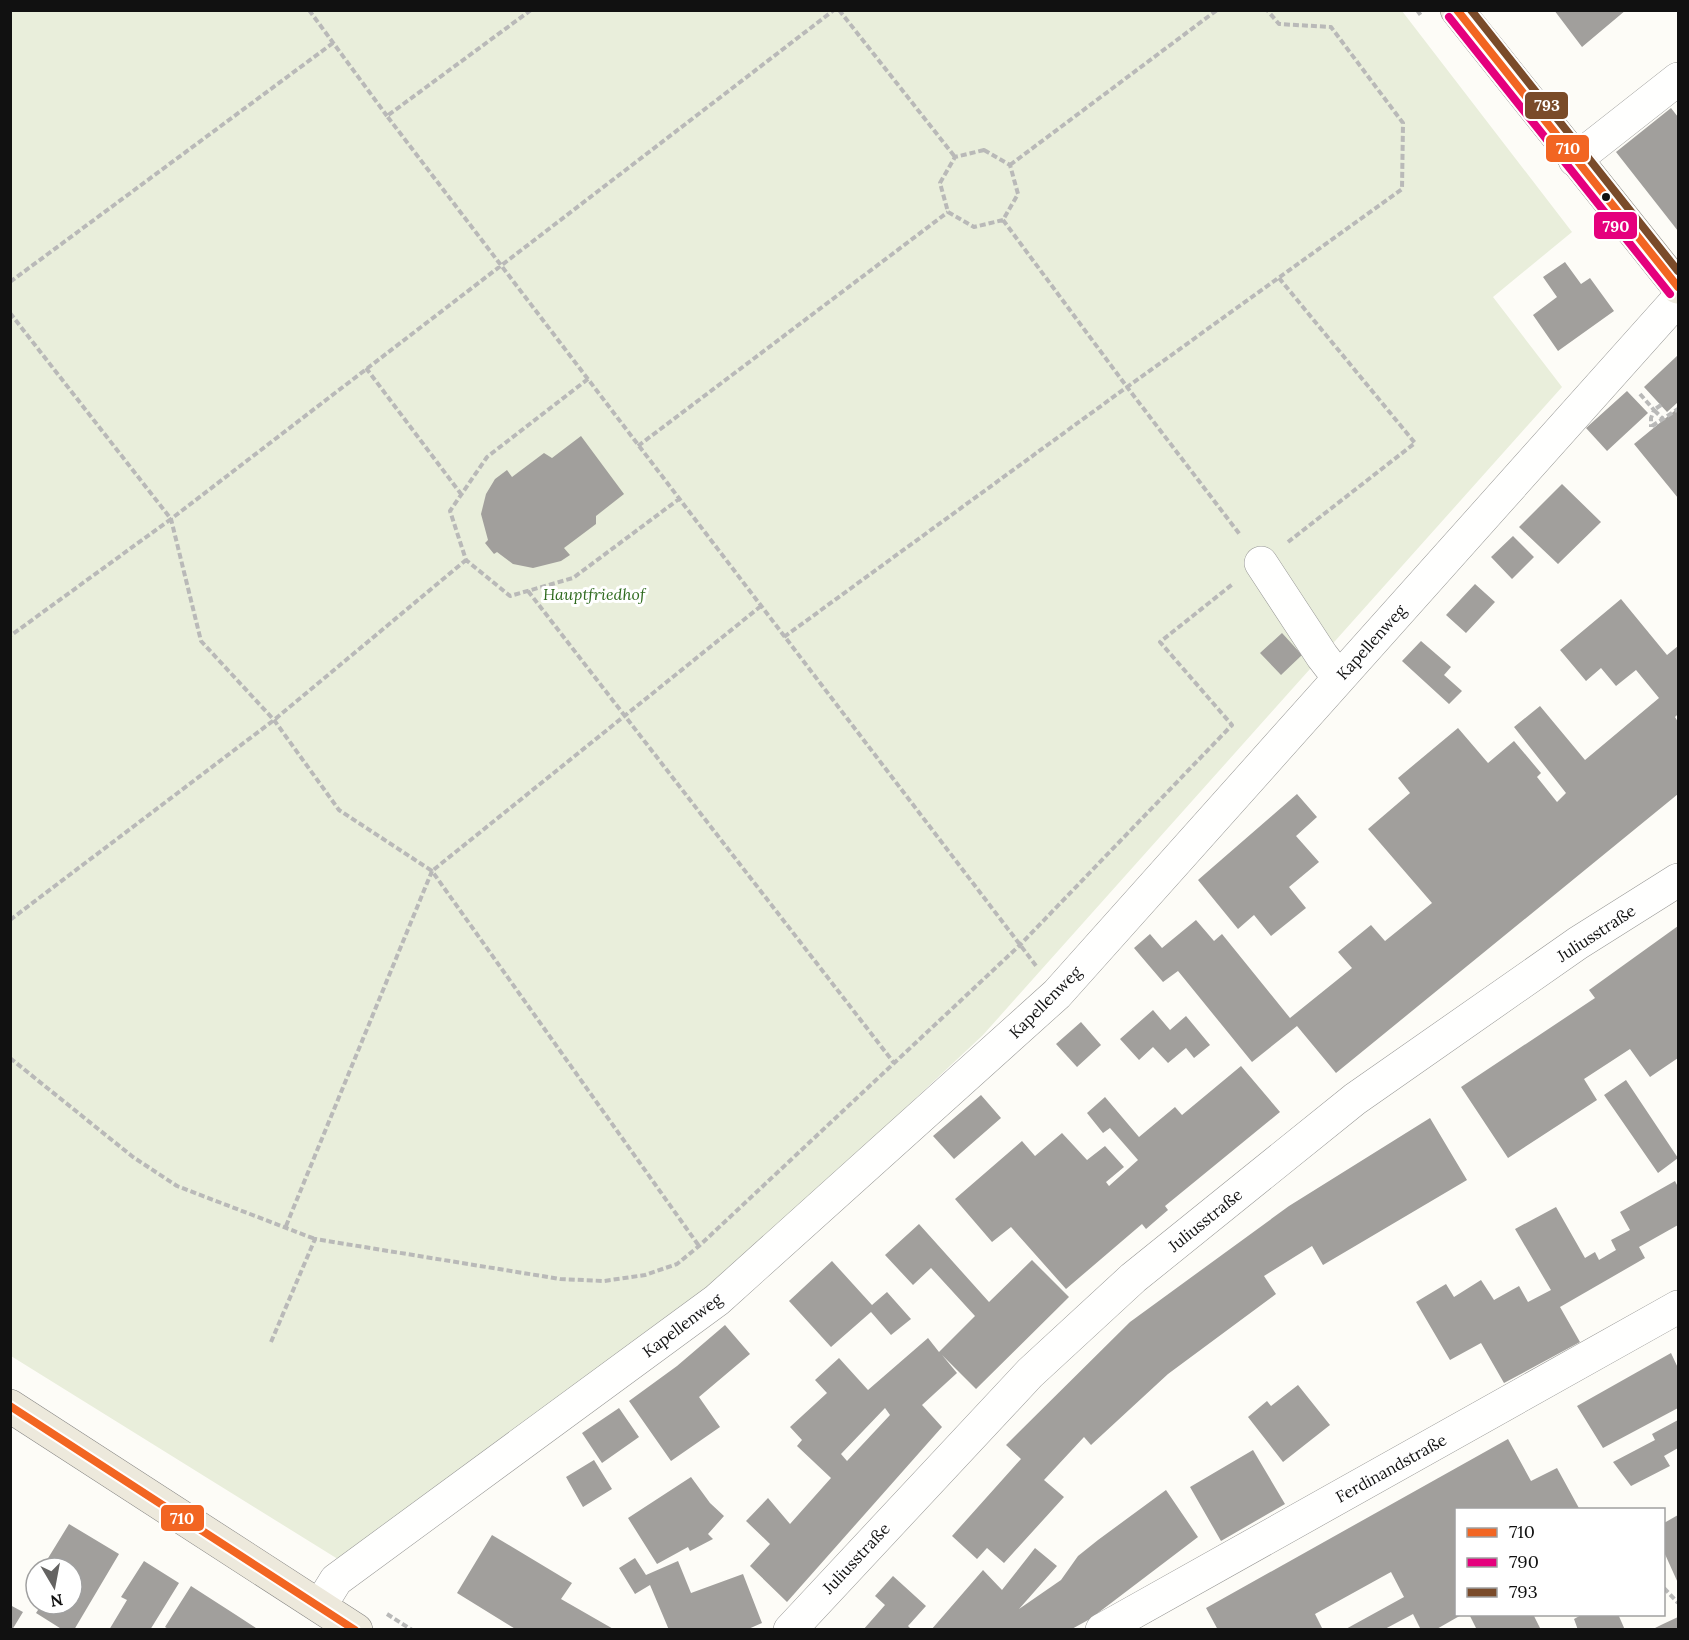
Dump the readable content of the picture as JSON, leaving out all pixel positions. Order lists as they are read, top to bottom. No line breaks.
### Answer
{"streets":{"street":["Kapellenweg","Juliusstraße","Ferdinandstraße"]},"parks":["Hauptfriedhof"],"lines":["transit line 710","transit line 793","transit line 790"],"legend":["710","790","793"],"north":"bottom"}
